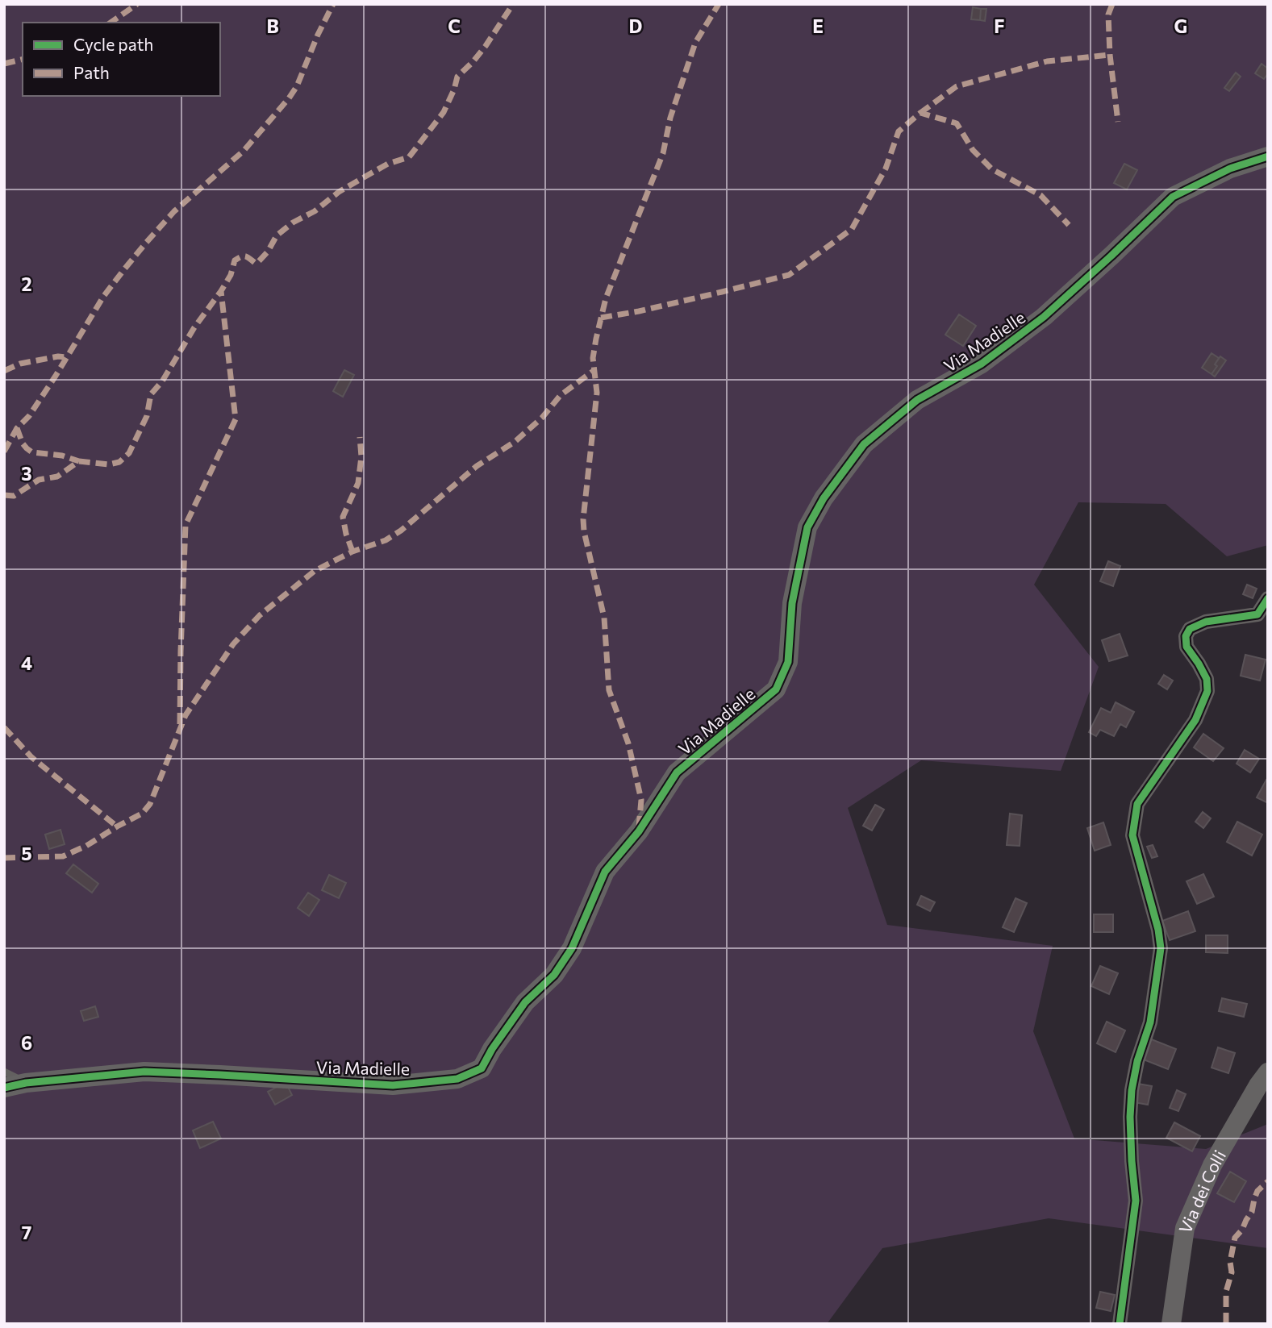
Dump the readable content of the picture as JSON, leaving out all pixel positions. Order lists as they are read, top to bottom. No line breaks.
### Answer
{"streets":{"street":["Via Madielle","Via dei Colli"]},"legend":["Cycle path","Path"],"grid":{"columns":["B","C","D","E","F","G"],"rows":["2","3","4","5","6","7"]}}
